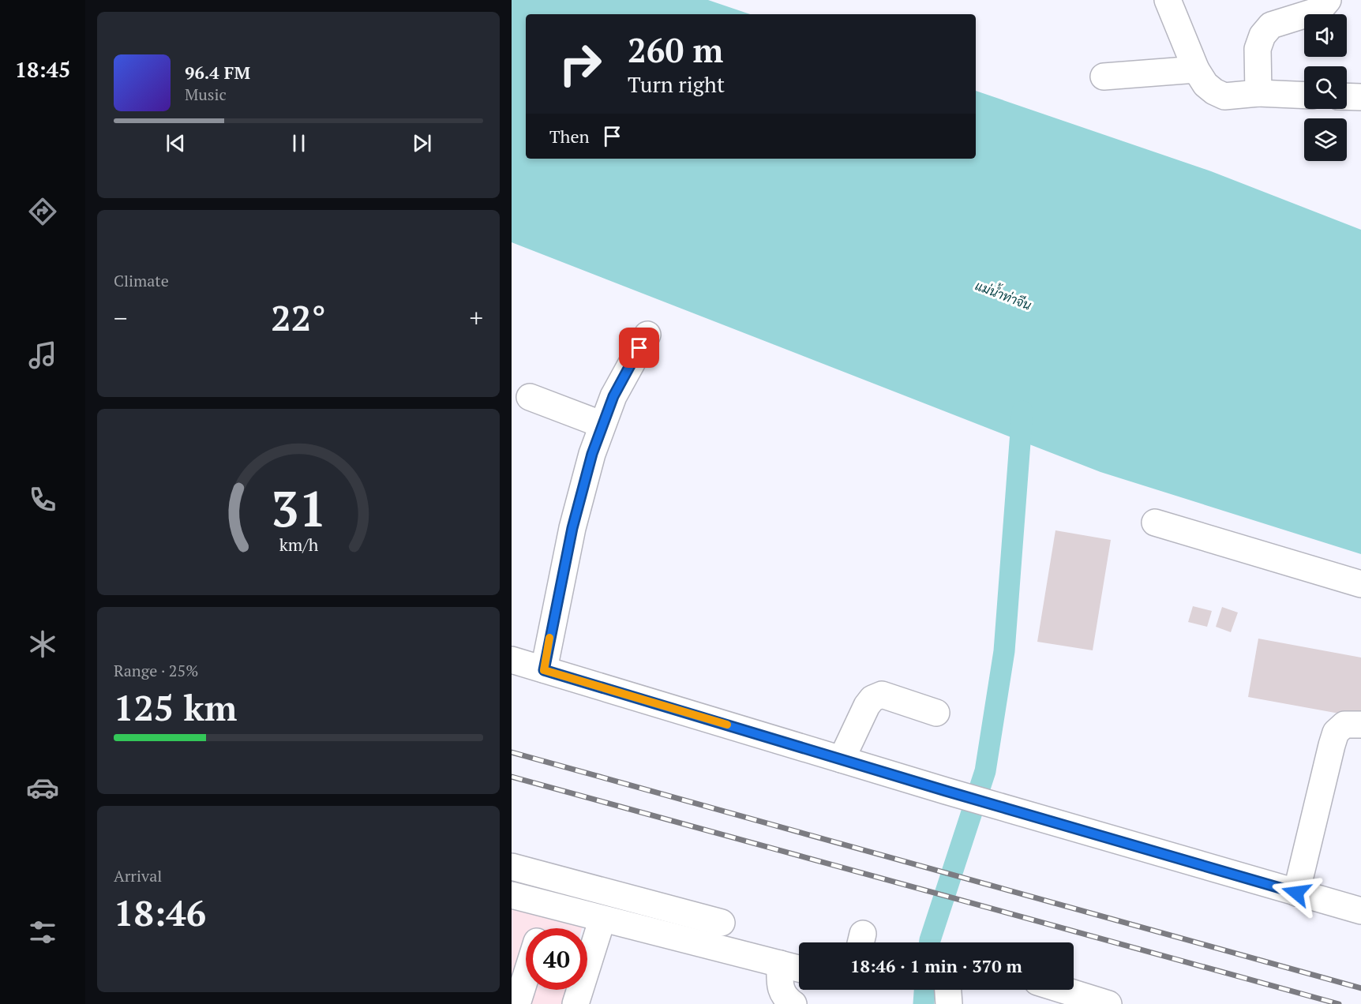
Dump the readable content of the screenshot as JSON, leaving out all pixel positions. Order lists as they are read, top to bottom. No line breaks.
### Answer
{"water":["แม่น้ำท่าจีน"],"page":{"tabs":"18:45","turn":["260 m","Turn right"],"song":["96.4 FM","Music"],"then":"Then","tile":["Climate",["Range · 25%","125 km"],["Arrival","18:46"]],"heat":["−","22°","+"],"limit":"40","trip":"18:46 · 1 min · 370 m","gauge":["31","km/h"]}}
